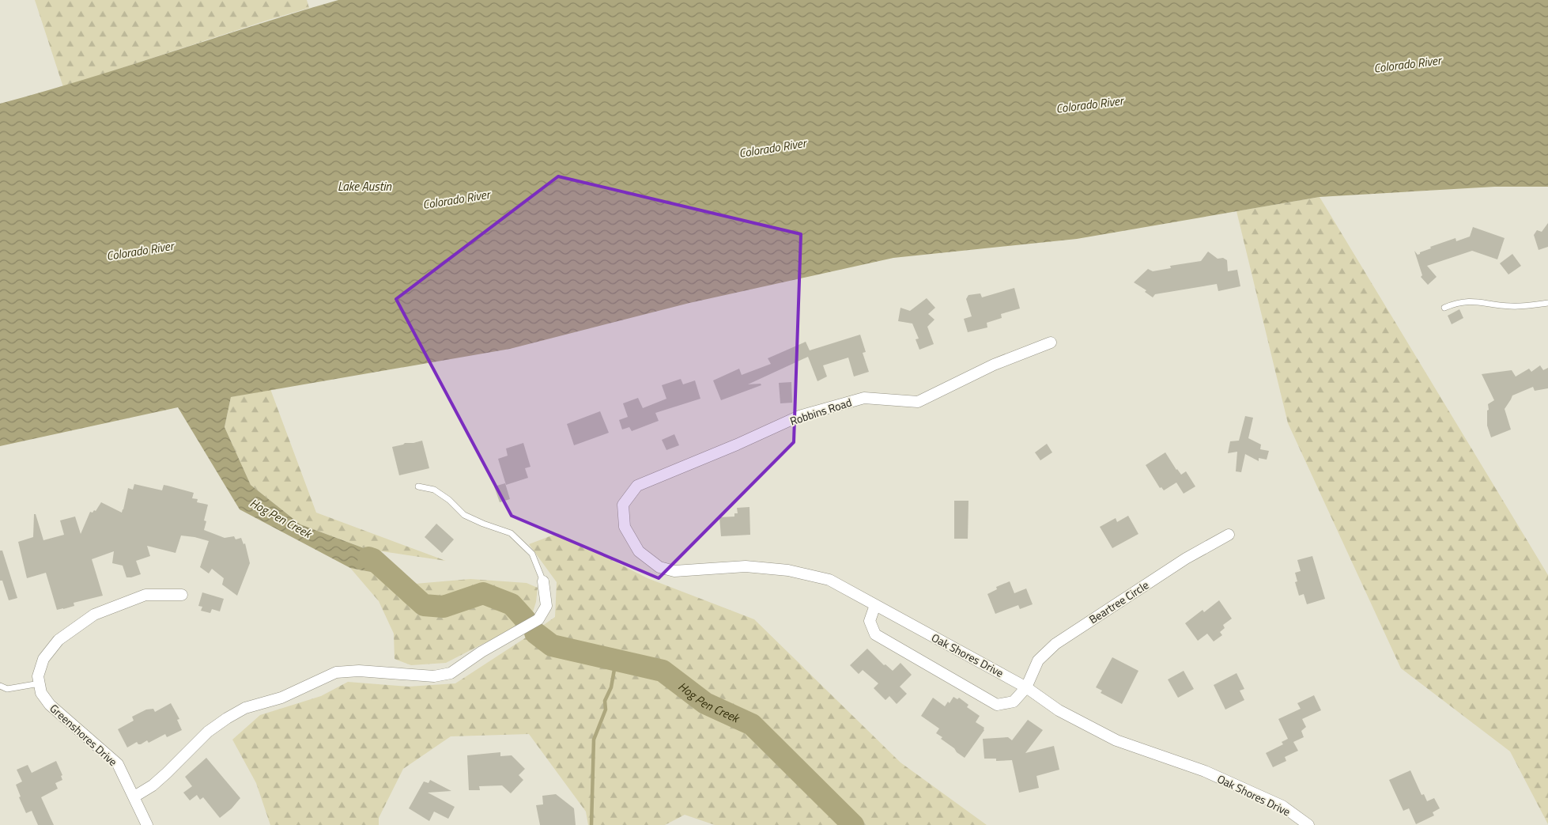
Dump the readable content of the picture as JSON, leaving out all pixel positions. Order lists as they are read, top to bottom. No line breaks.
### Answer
{"streets":{"street":["Robbins Road","Beartree Circle","Oak Shores Drive","Greenshores Drive"]},"crossings":[["Robbins Road","Oak Shores Drive"],["Beartree Circle","Oak Shores Drive"]],"water":["Colorado River","Lake Austin","Hog Pen Creek"]}
